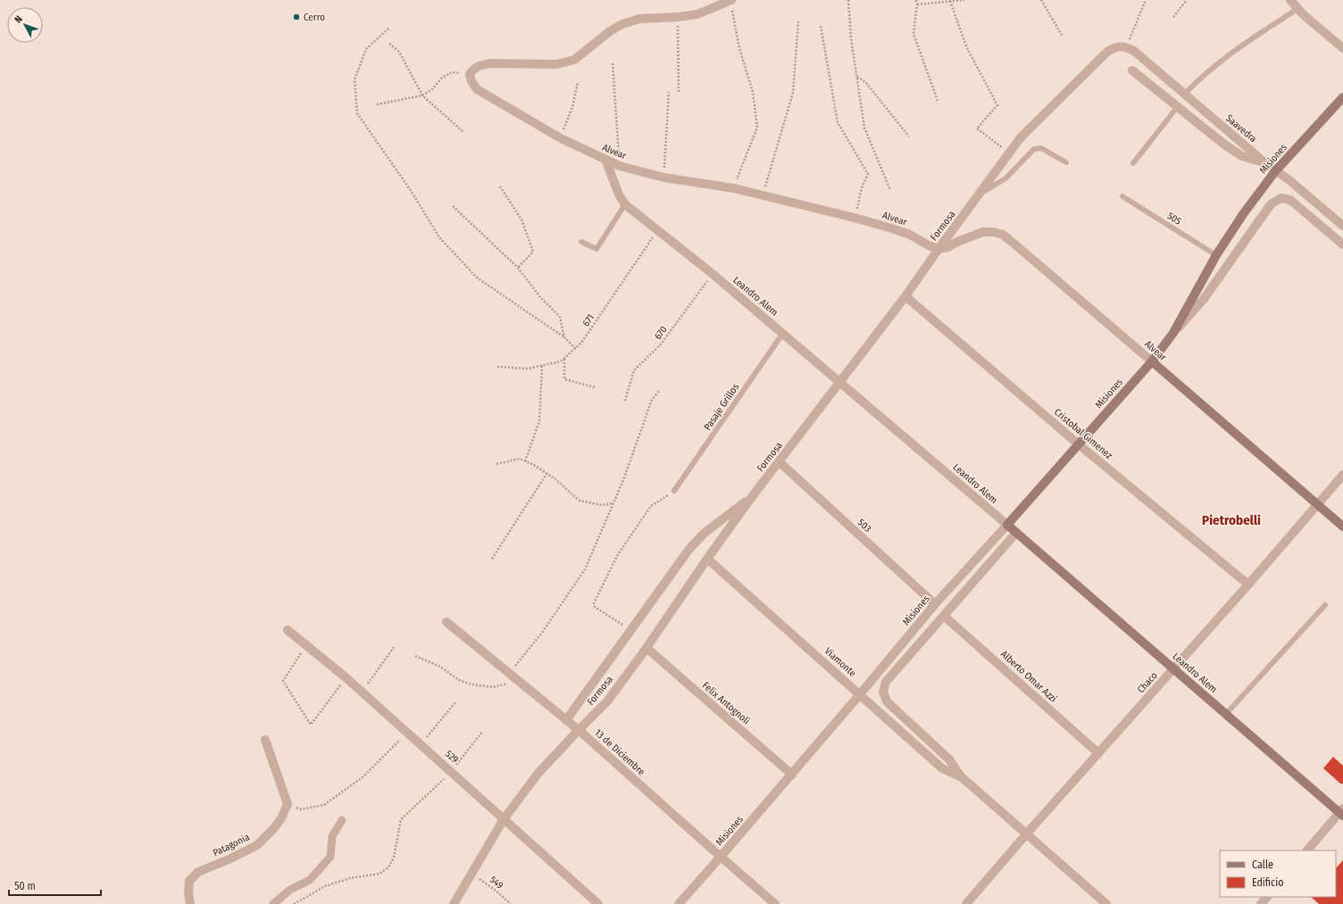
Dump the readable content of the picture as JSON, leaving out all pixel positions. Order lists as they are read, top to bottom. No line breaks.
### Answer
{"streets":{"main road":["Alvear","Misiones","Leandro Alem"],"street":["Saavedra","Formosa","Cristobal Gimenez","503","Viamonte","Alberto Omar Azzi","Chaco","Felix Antognoli","13 de Diciembre","529","Patagonia"],"lane":["505","Pasaje Grillos"],"path":["671","670","549"]},"crossings":[["Saavedra","Misiones"],["Saavedra","Formosa"],["Alvear","Misiones"],["Alvear","Formosa"],["Alvear","Leandro Alem"],["Alvear","Chaco"],["Misiones","505"],["Misiones","Leandro Alem"],["Misiones","Cristobal Gimenez"],["Misiones","503"],["Misiones","Viamonte"],["Misiones","Felix Antognoli"],["Misiones","13 de Diciembre"],["Formosa","Leandro Alem"],["Formosa","Cristobal Gimenez"],["Formosa","503"],["Formosa","Viamonte"],["Formosa","Felix Antognoli"],["Formosa","13 de Diciembre"],["Formosa","529"],["Formosa","549"],["Leandro Alem","671"],["Leandro Alem","670"],["Leandro Alem","Pasaje Grillos"],["Leandro Alem","Chaco"],["Cristobal Gimenez","Chaco"],["Viamonte","Alberto Omar Azzi"],["Viamonte","Chaco"],["Alberto Omar Azzi","Chaco"]],"districts":["Pietrobelli"],"places":["Cerro"],"legend":["Calle","Edificio"],"scale_bar":"50 m","north":"top left"}
